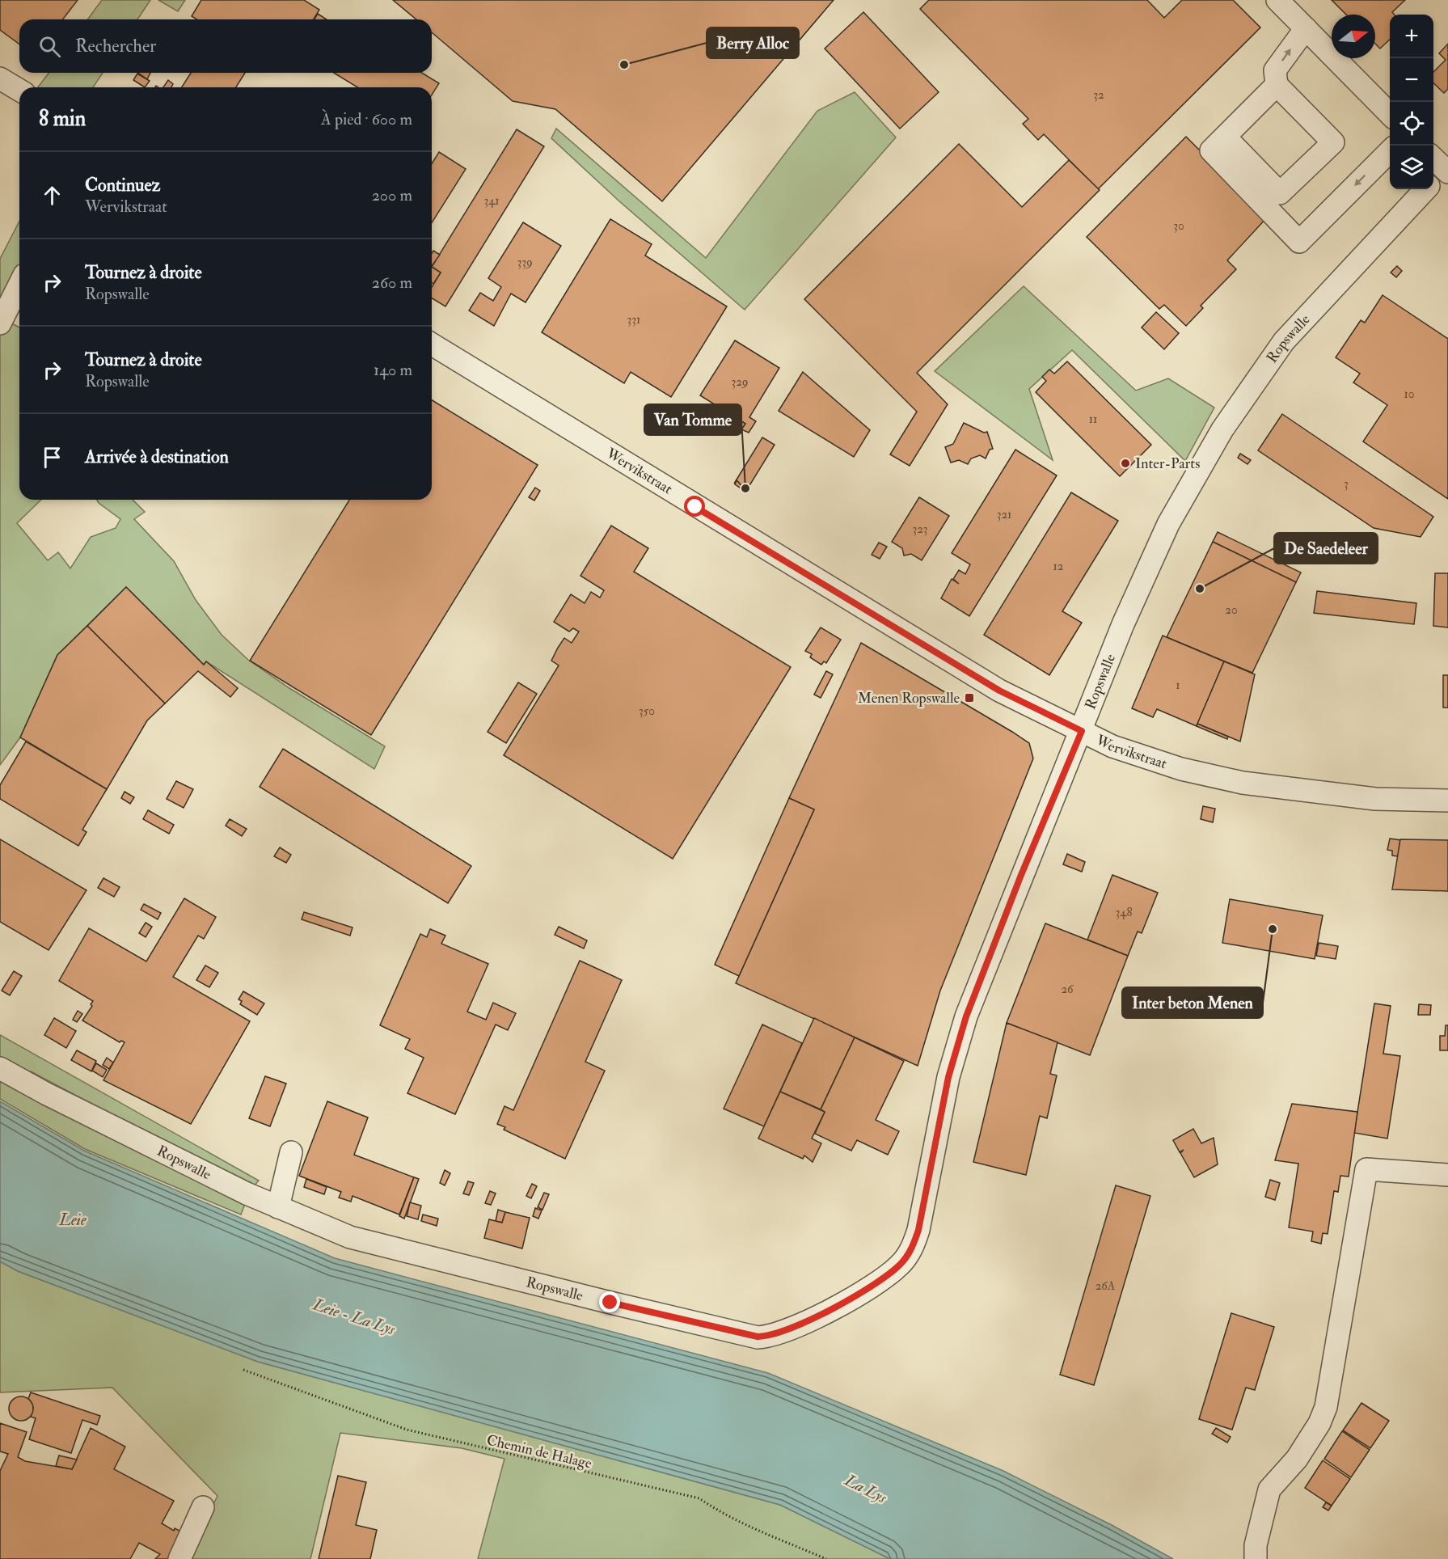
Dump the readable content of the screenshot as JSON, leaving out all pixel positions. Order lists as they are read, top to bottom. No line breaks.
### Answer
{"streets":{"street":["Ropswalle","Wervikstraat"],"path":["Chemin de Halage"]},"crossings":[["Ropswalle","Wervikstraat"]],"water":["Leie","Leie - La Lys","La Lys"],"places":{"other":["Berry Alloc","Inter-Parts","Van Tomme","De Saedeleer","Inter beton Menen"],"transit":["Menen Ropswalle"]},"house_numbers":["32","341","30","339","331","329","10","11","3","321","323","12","20","1","350","348","26","26A"],"north":"right","page":{"map_buttons":["+","−"],"search":"Rechercher","heading":["8 min","À pied · 600 m"],"list":[["Continuez","Wervikstraat","200 m"],["Tournez à droite","Ropswalle","260 m"],["Tournez à droite","Ropswalle","140 m"],"Arrivée à destination"]}}
